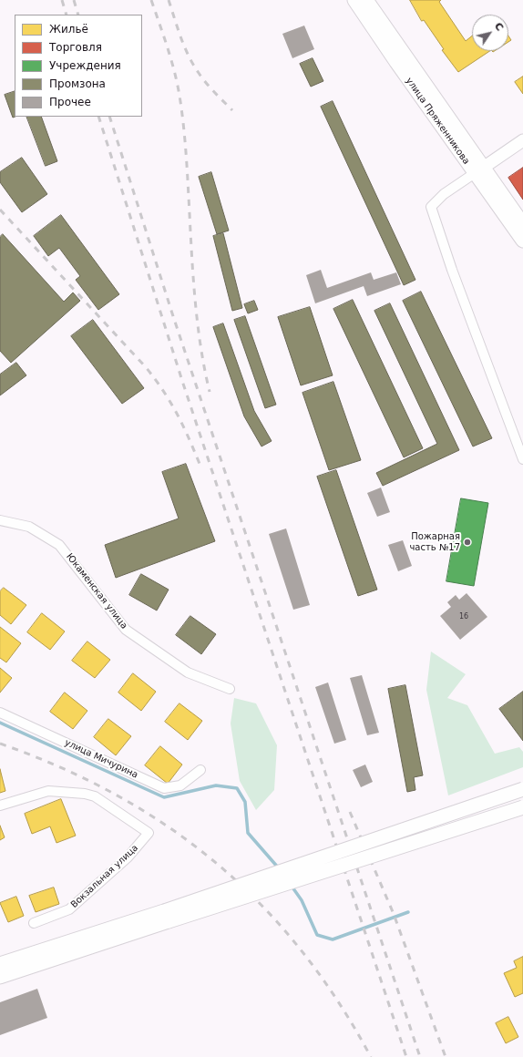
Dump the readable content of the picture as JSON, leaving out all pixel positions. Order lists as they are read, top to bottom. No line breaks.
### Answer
{"streets":{"main road":["улица Пряженникова"],"street":["Юкаменская улица","улица Мичурина","Вокзальная улица"]},"places":["Пожарная часть №17"],"house_numbers":["16"],"legend":["Жильё","Торговля","Учреждения","Промзона","Прочее"],"north":"top right"}
